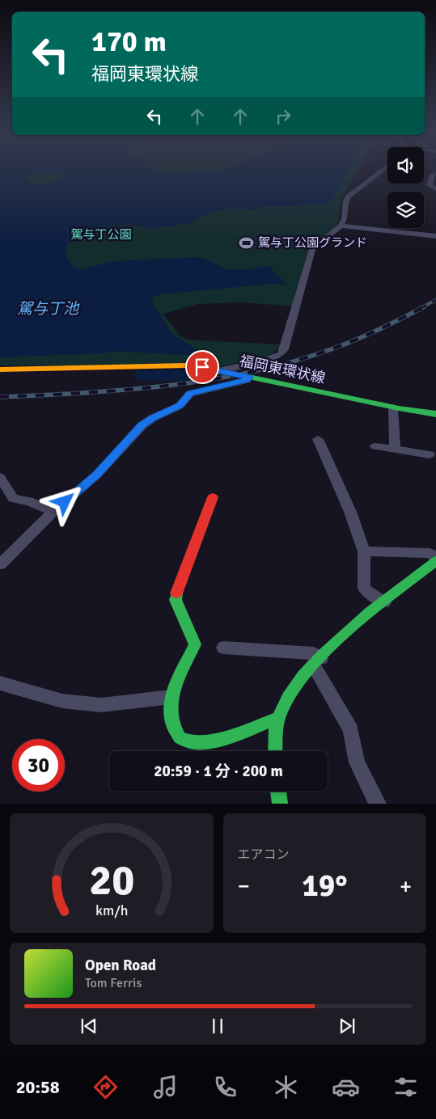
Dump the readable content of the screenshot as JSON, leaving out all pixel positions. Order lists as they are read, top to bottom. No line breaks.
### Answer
{"streets":{"street":["福岡東環状線"]},"water":["駕与丁池"],"parks":["駕与丁公園"],"places":{"sports":["駕与丁公園グランド"]},"page":{"turn":["170 m","福岡東環状線"],"limit":"30","trip":"20:59 · 1 分 · 200 m","tile":"エアコン","heat":["−","19°","+"],"song":["Open Road","Tom Ferris"],"tabs":"20:58","gauge":["20","km/h"]}}
